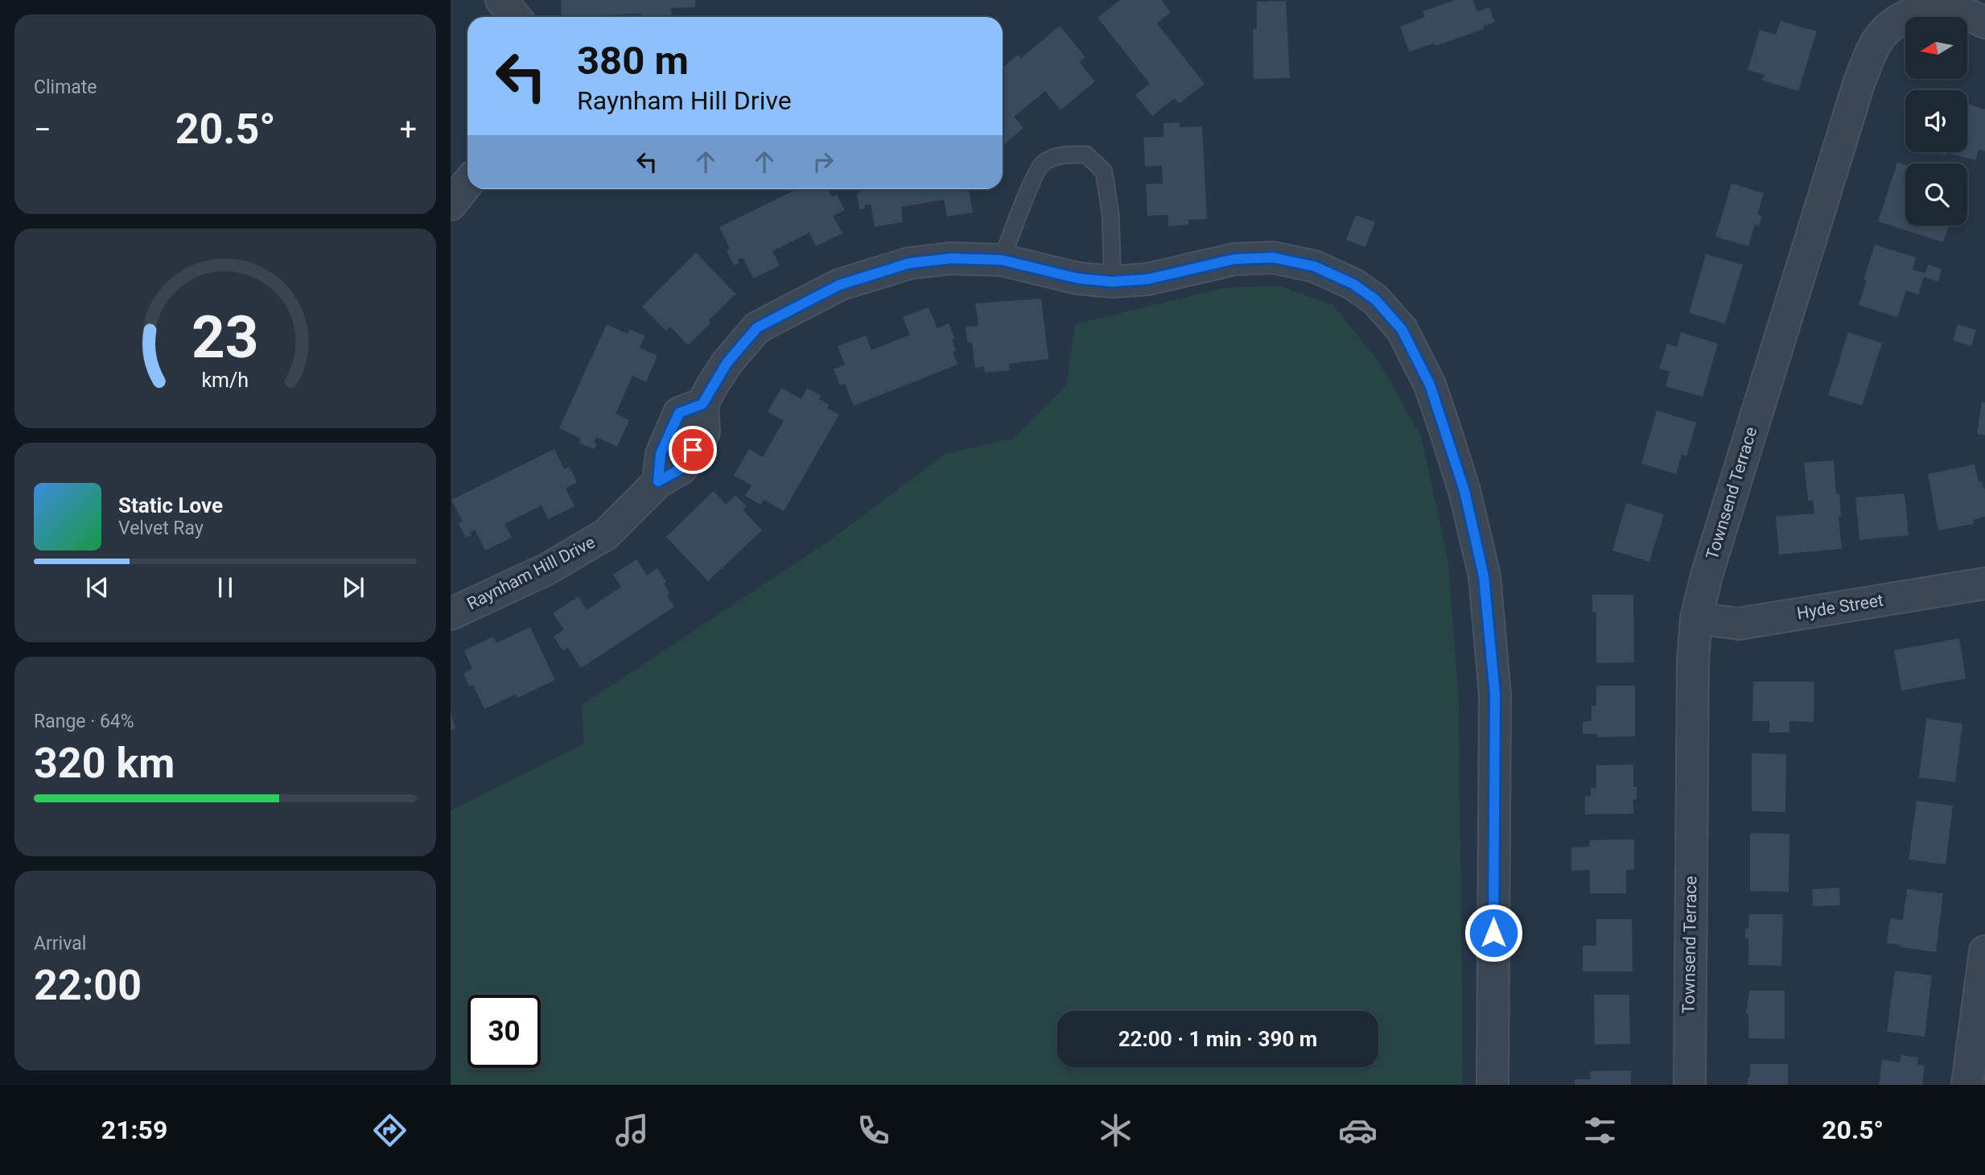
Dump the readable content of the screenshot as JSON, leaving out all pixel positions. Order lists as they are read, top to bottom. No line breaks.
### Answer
{"streets":{"street":["Townsend Terrace","Raynham Hill Drive","Hyde Street"]},"crossings":[["Townsend Terrace","Hyde Street"]],"north":"left","page":{"tile":["Climate",["Range · 64%","320 km"],["Arrival","22:00"]],"turn":["380 m","Raynham Hill Drive"],"heat":["−","20.5°","+"],"song":["Static Love","Velvet Ray"],"limit":"30","trip":"22:00 · 1 min · 390 m","tabs":["21:59","20.5°"],"gauge":["23","km/h"]}}
